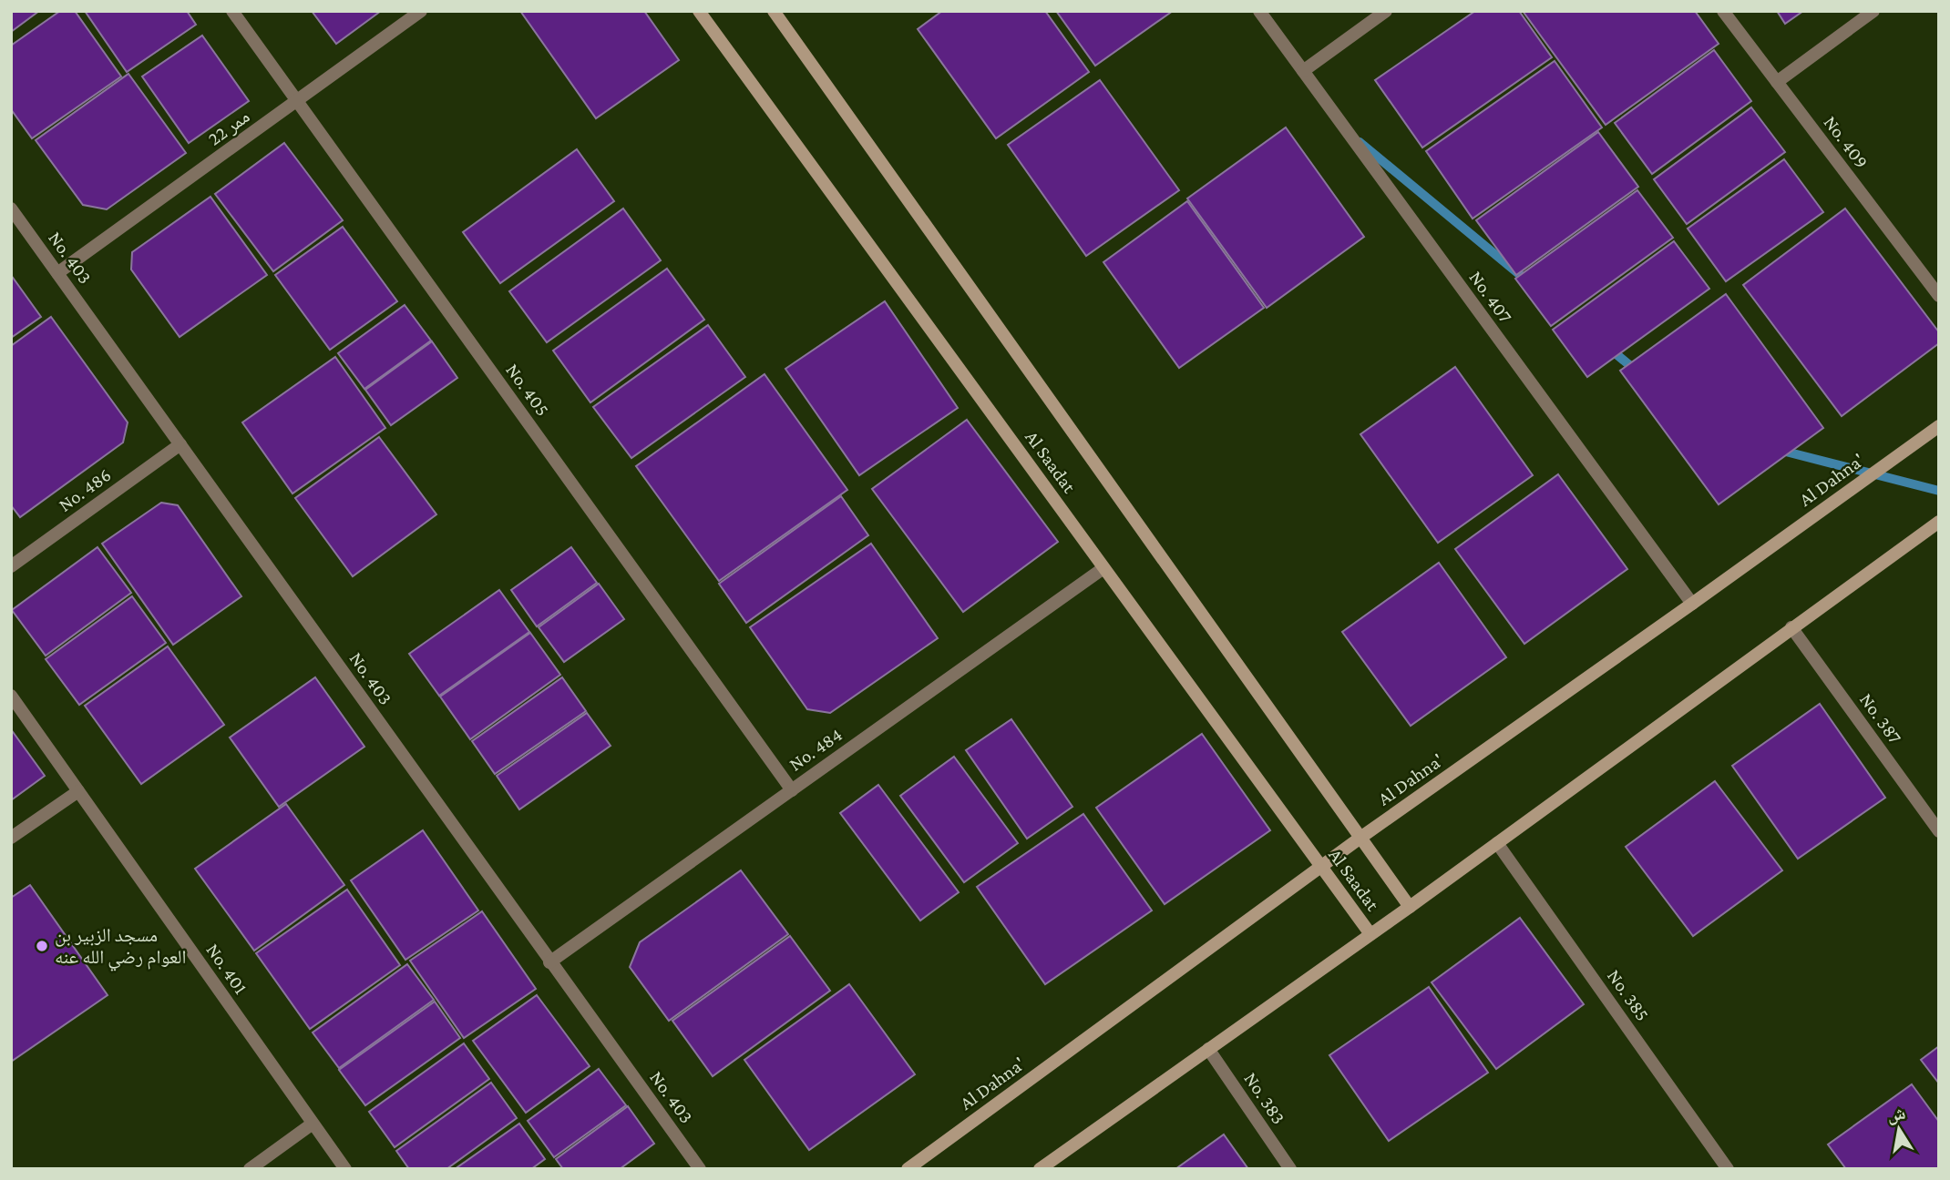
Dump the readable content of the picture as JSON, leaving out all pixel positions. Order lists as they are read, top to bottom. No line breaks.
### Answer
{"streets":{"street":["ممر 22","No. 409","No. 403","No. 407","No. 405","Al Saadat","Al Dahna'","No. 486","No. 387","No. 484","No. 401","No. 385","No. 383"]},"crossings":[["ممر 22","No. 403"],["ممر 22","No. 405"],["No. 403","No. 486"],["No. 403","No. 484"],["No. 407","Al Dahna'"],["No. 405","No. 484"],["Al Saadat","Al Dahna'"],["Al Saadat","No. 484"]],"places":["مسجد الزبير بن العوام رضي الله عنه"],"north":"top"}
